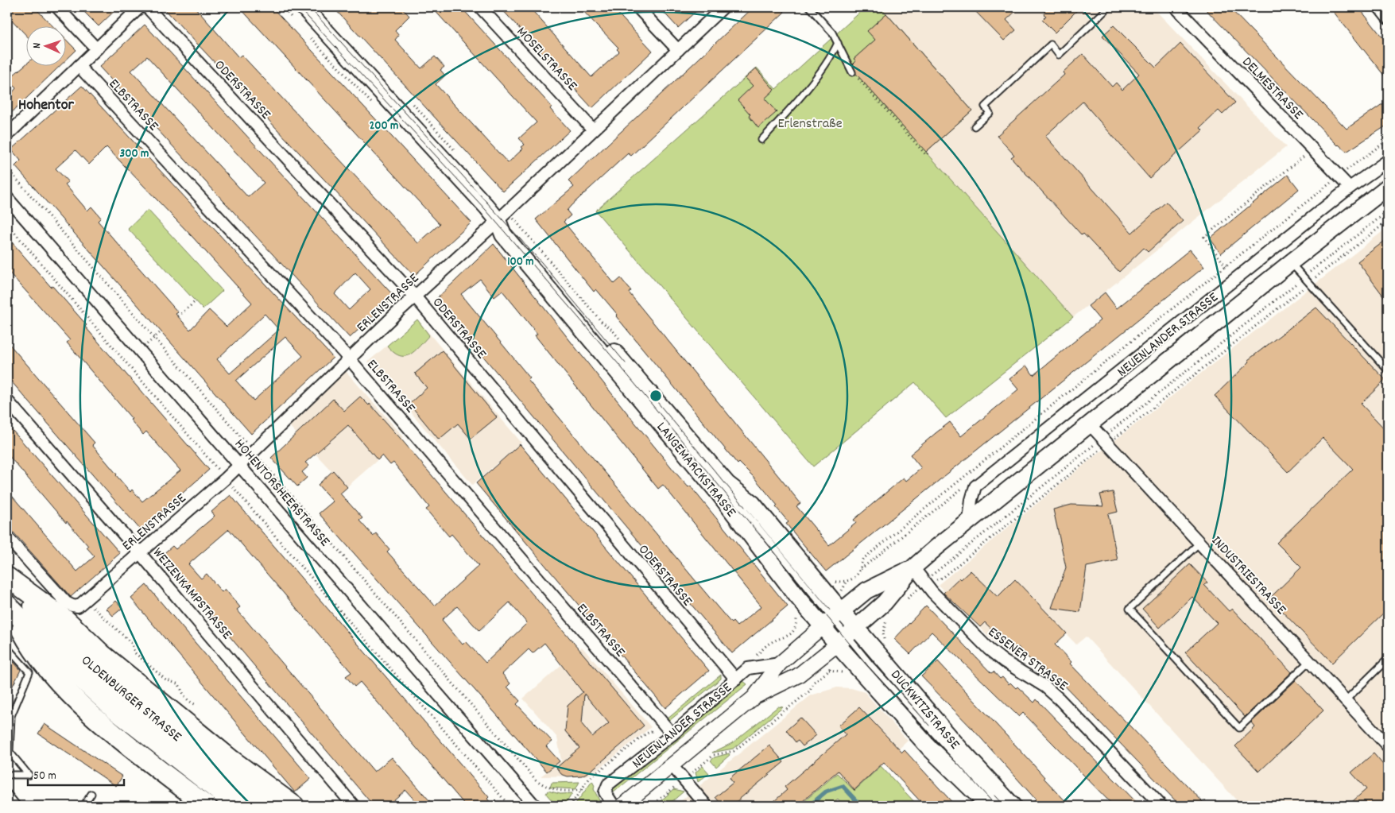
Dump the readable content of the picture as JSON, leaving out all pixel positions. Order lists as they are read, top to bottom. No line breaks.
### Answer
{"streets":{"highway":["OLDENBURGER STRASSE"],"main road":["NEUENLANDER STRASSE","LANGEMARCKSTRASSE","DUCKWITZSTRASSE"],"street":["MOSELSTRASSE","DELMESTRASSE","ODERSTRASSE","ELBSTRASSE","ERLENSTRASSE","HOHENTORSHEERSTRASSE","INDUSTRIESTRASSE","WEIZENKAMPSTRASSE","ESSENER STRASSE"]},"crossings":[["MOSELSTRASSE","ERLENSTRASSE"],["DELMESTRASSE","NEUENLANDER STRASSE"],["ODERSTRASSE","ERLENSTRASSE"],["ODERSTRASSE","NEUENLANDER STRASSE"],["ELBSTRASSE","ERLENSTRASSE"],["ELBSTRASSE","NEUENLANDER STRASSE"],["ERLENSTRASSE","LANGEMARCKSTRASSE"],["ERLENSTRASSE","HOHENTORSHEERSTRASSE"],["ERLENSTRASSE","WEIZENKAMPSTRASSE"],["NEUENLANDER STRASSE","LANGEMARCKSTRASSE"],["NEUENLANDER STRASSE","INDUSTRIESTRASSE"],["NEUENLANDER STRASSE","ESSENER STRASSE"],["NEUENLANDER STRASSE","DUCKWITZSTRASSE"],["LANGEMARCKSTRASSE","DUCKWITZSTRASSE"]],"districts":["Hohentor"],"parks":["Erlenstraße"],"scale_bar":"50 m","north":"left","rings":["200 m","300 m","100 m"]}
